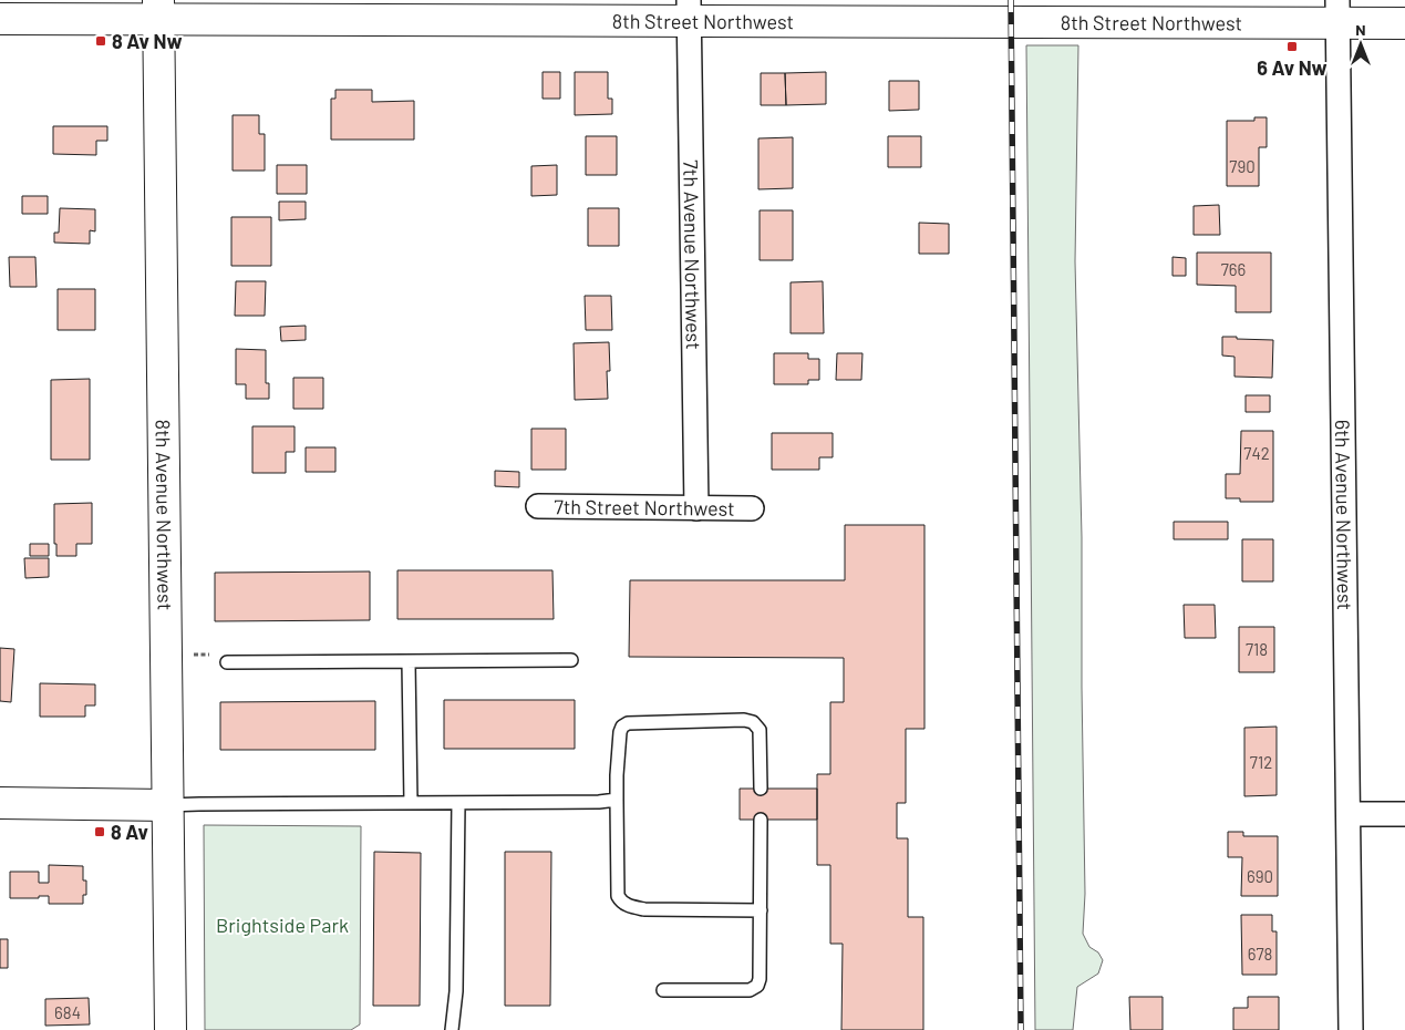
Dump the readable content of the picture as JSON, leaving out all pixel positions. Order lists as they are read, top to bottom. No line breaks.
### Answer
{"streets":{"street":["8th Street Northwest","7th Avenue Northwest","7th Street Northwest","8th Avenue Northwest","6th Avenue Northwest"]},"crossings":[["8th Street Northwest","7th Avenue Northwest"],["8th Street Northwest","8th Avenue Northwest"],["8th Street Northwest","6th Avenue Northwest"],["7th Avenue Northwest","7th Street Northwest"]],"parks":["Brightside Park"],"places":{"transit":["8 Av Nw","6 Av Nw","8 Av"]},"house_numbers":["790","766","742","718","712","690","678","684"],"north":"top"}
